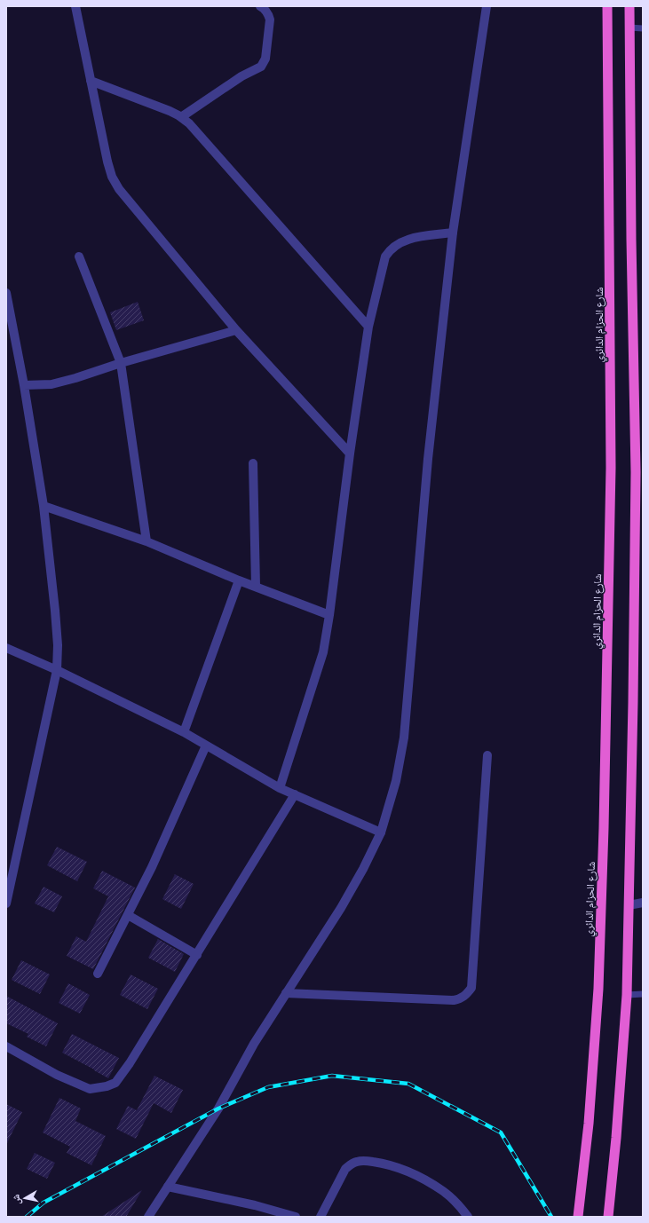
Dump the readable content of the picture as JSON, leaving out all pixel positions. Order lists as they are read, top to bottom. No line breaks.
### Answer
{"streets":{"highway":["شارع الحزام الدائري"]},"north":"left"}
